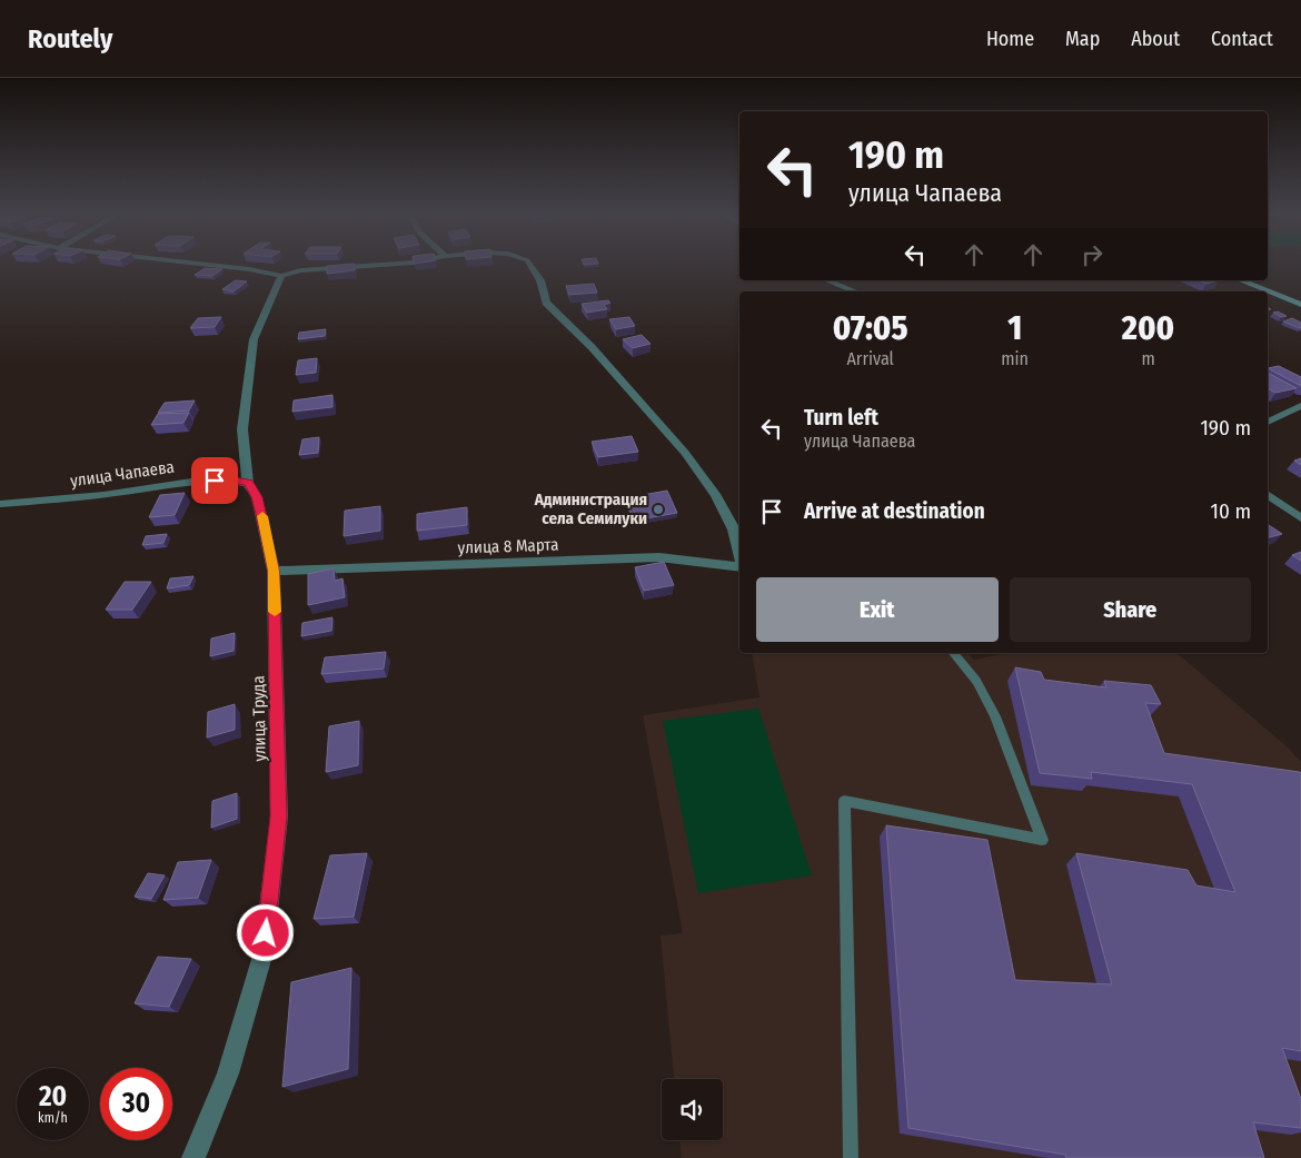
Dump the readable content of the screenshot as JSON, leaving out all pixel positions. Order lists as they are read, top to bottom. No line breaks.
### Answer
{"streets":{"street":["улица Чапаева","улица 8 Марта","улица Труда"]},"crossings":[["улица Чапаева","улица Труда"],["улица 8 Марта","улица Труда"]],"places":["Администрация села Семилуки"],"page":{"header":"Routely","nav":["Home","Map","About","Contact"],"turn":["190 m","улица Чапаева"],"eta":["07:05","Arrival","1","min","200","m"],"list":[{"name":"Turn left","note":"улица Чапаева","value":"190 m"},{"name":"Arrive at destination","value":"10 m"}],"buttons":["Exit","Share"],"speed":"20 km/h","limit":"30"}}
